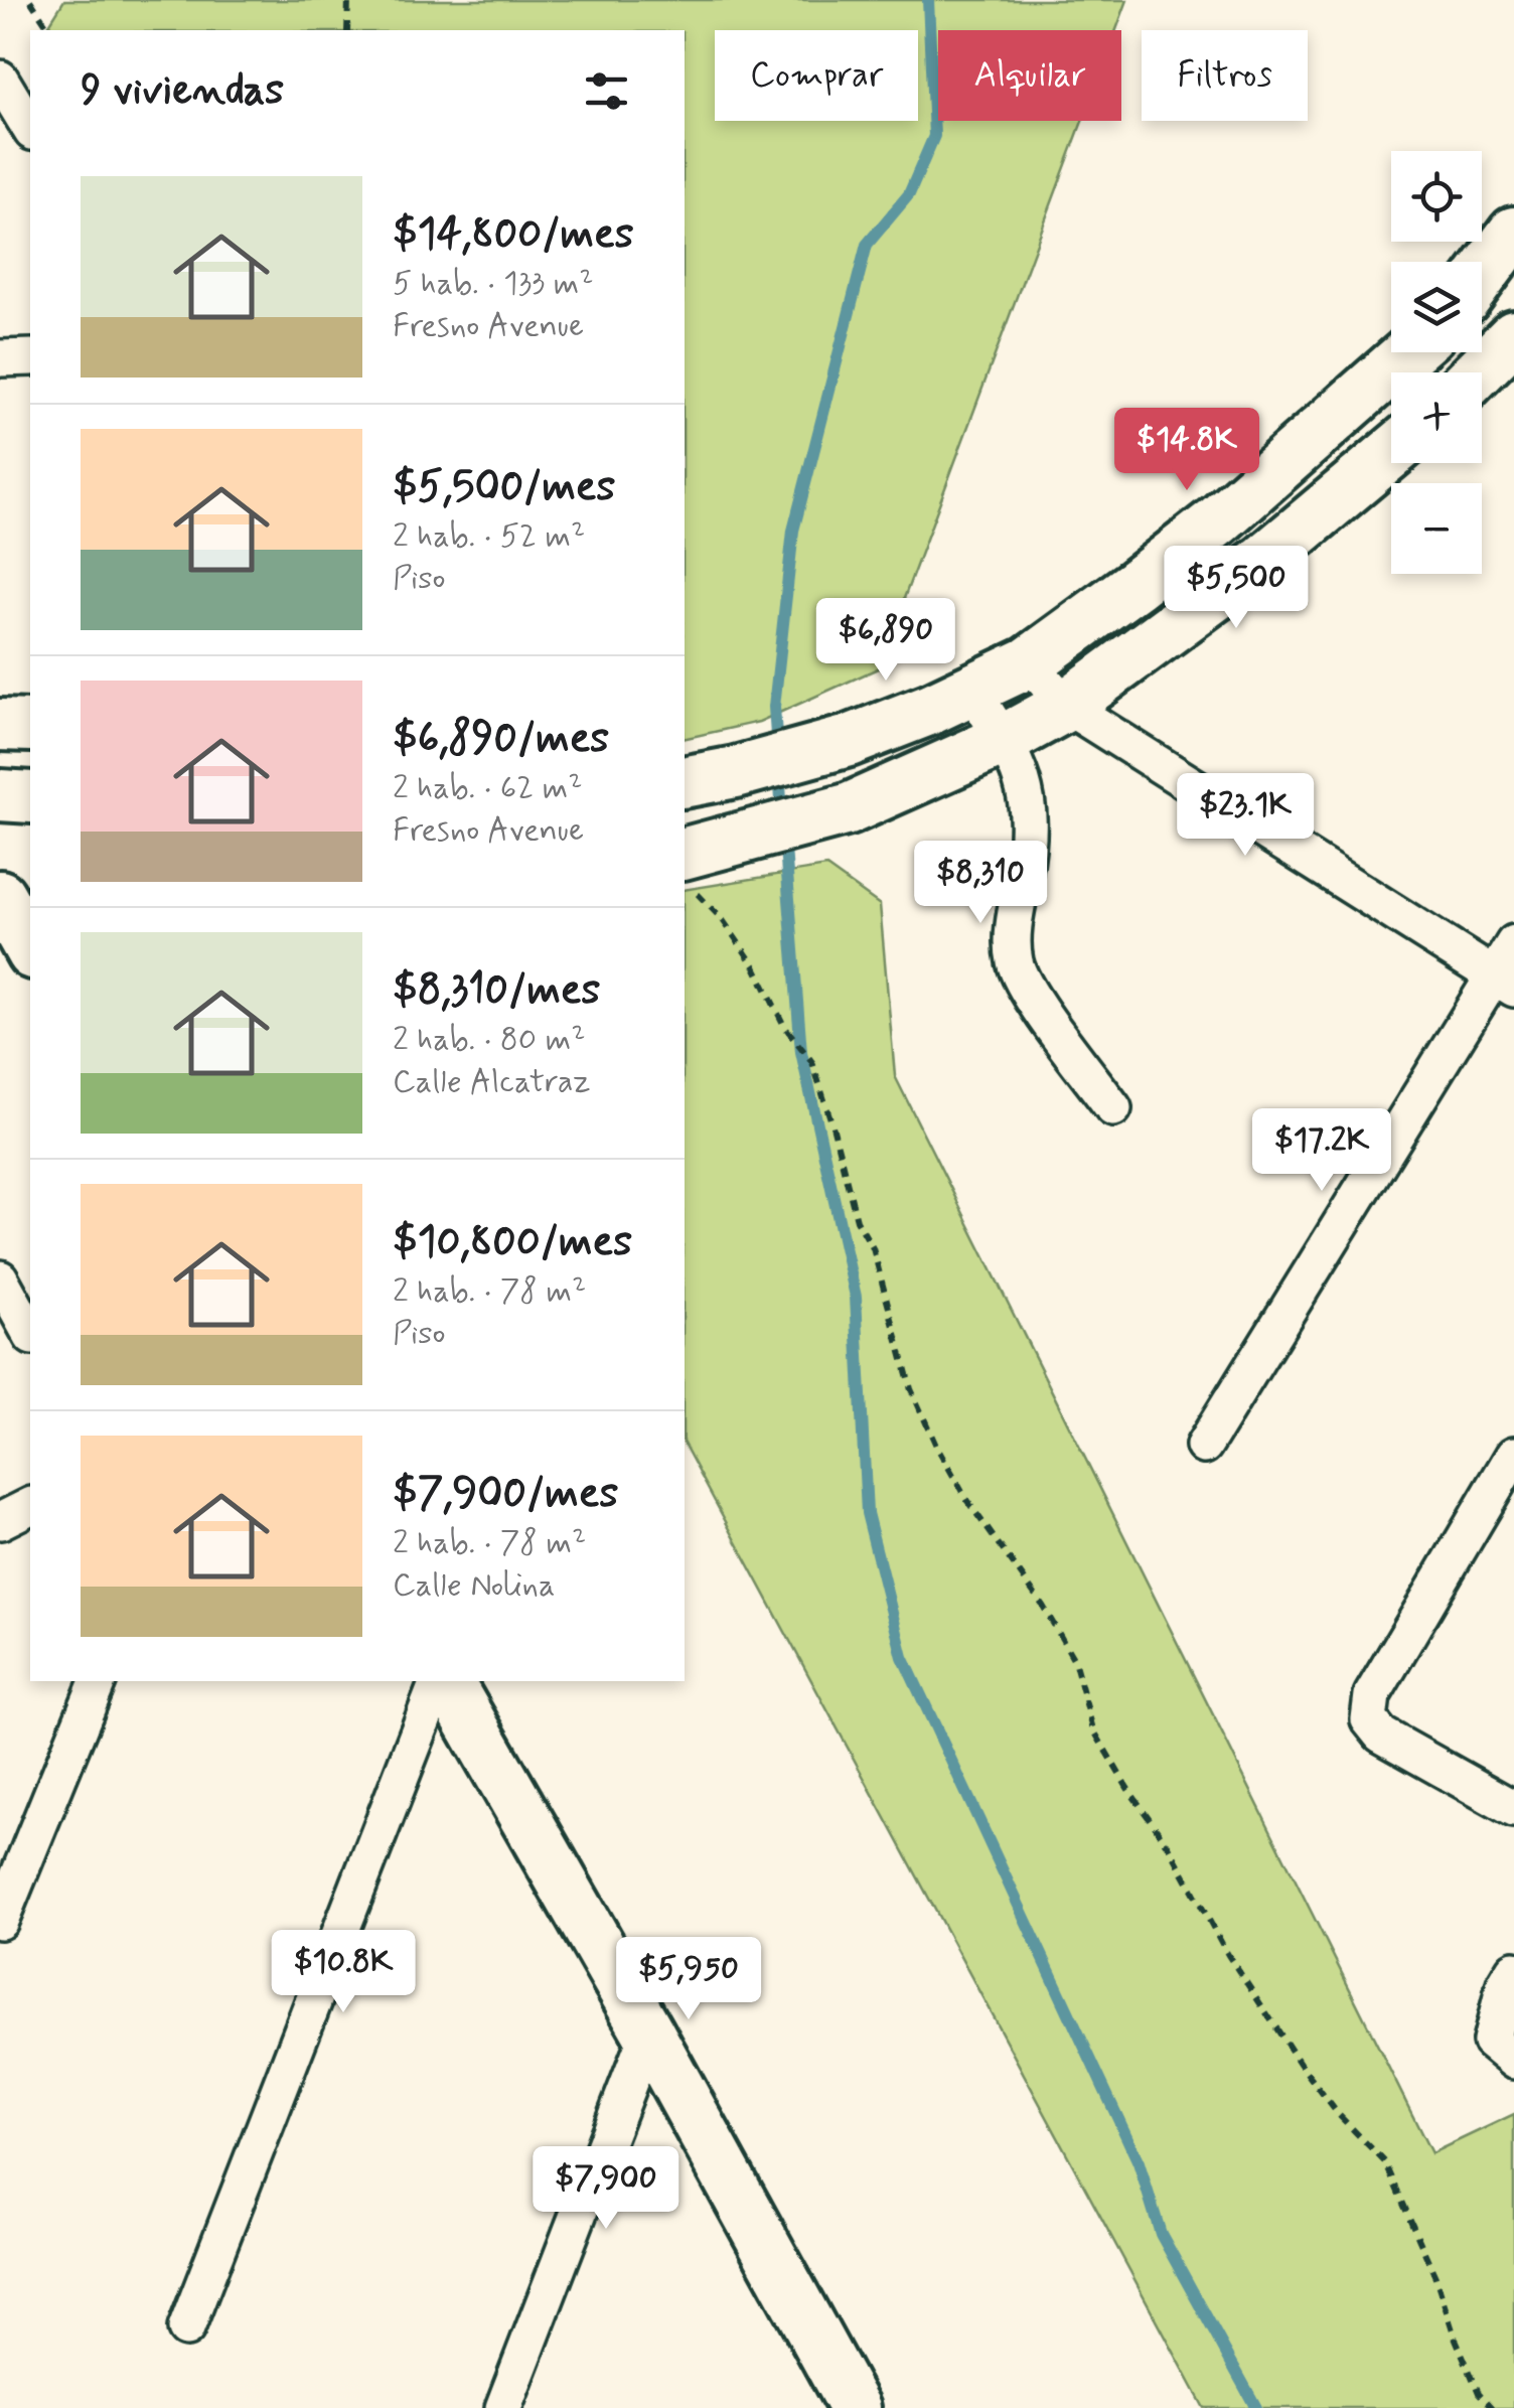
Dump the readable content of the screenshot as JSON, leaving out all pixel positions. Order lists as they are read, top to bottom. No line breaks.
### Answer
{"page":{"chip":["Comprar","Alquilar","Filtros"],"heading":"9 viviendas","map_buttons":["+","−"],"list":[{"name":"$14,800/mes","note":"5 hab. · 133 m² · Fresno Avenue"},{"name":"$5,500/mes","note":"2 hab. · 52 m² · Piso"},{"name":"$6,890/mes","note":"2 hab. · 62 m² · Fresno Avenue"},{"name":"$8,310/mes","note":"2 hab. · 80 m² · Calle Alcatraz"},{"name":"$10,800/mes","note":"2 hab. · 78 m² · Piso"},{"name":"$7,900/mes","note":"2 hab. · 78 m² · Calle Nolina"}],"price":["$14.8K","$5,500","$6,890","$23.1K","$8,310","$17.2K","$10.8K","$5,950","$7,900"]}}
